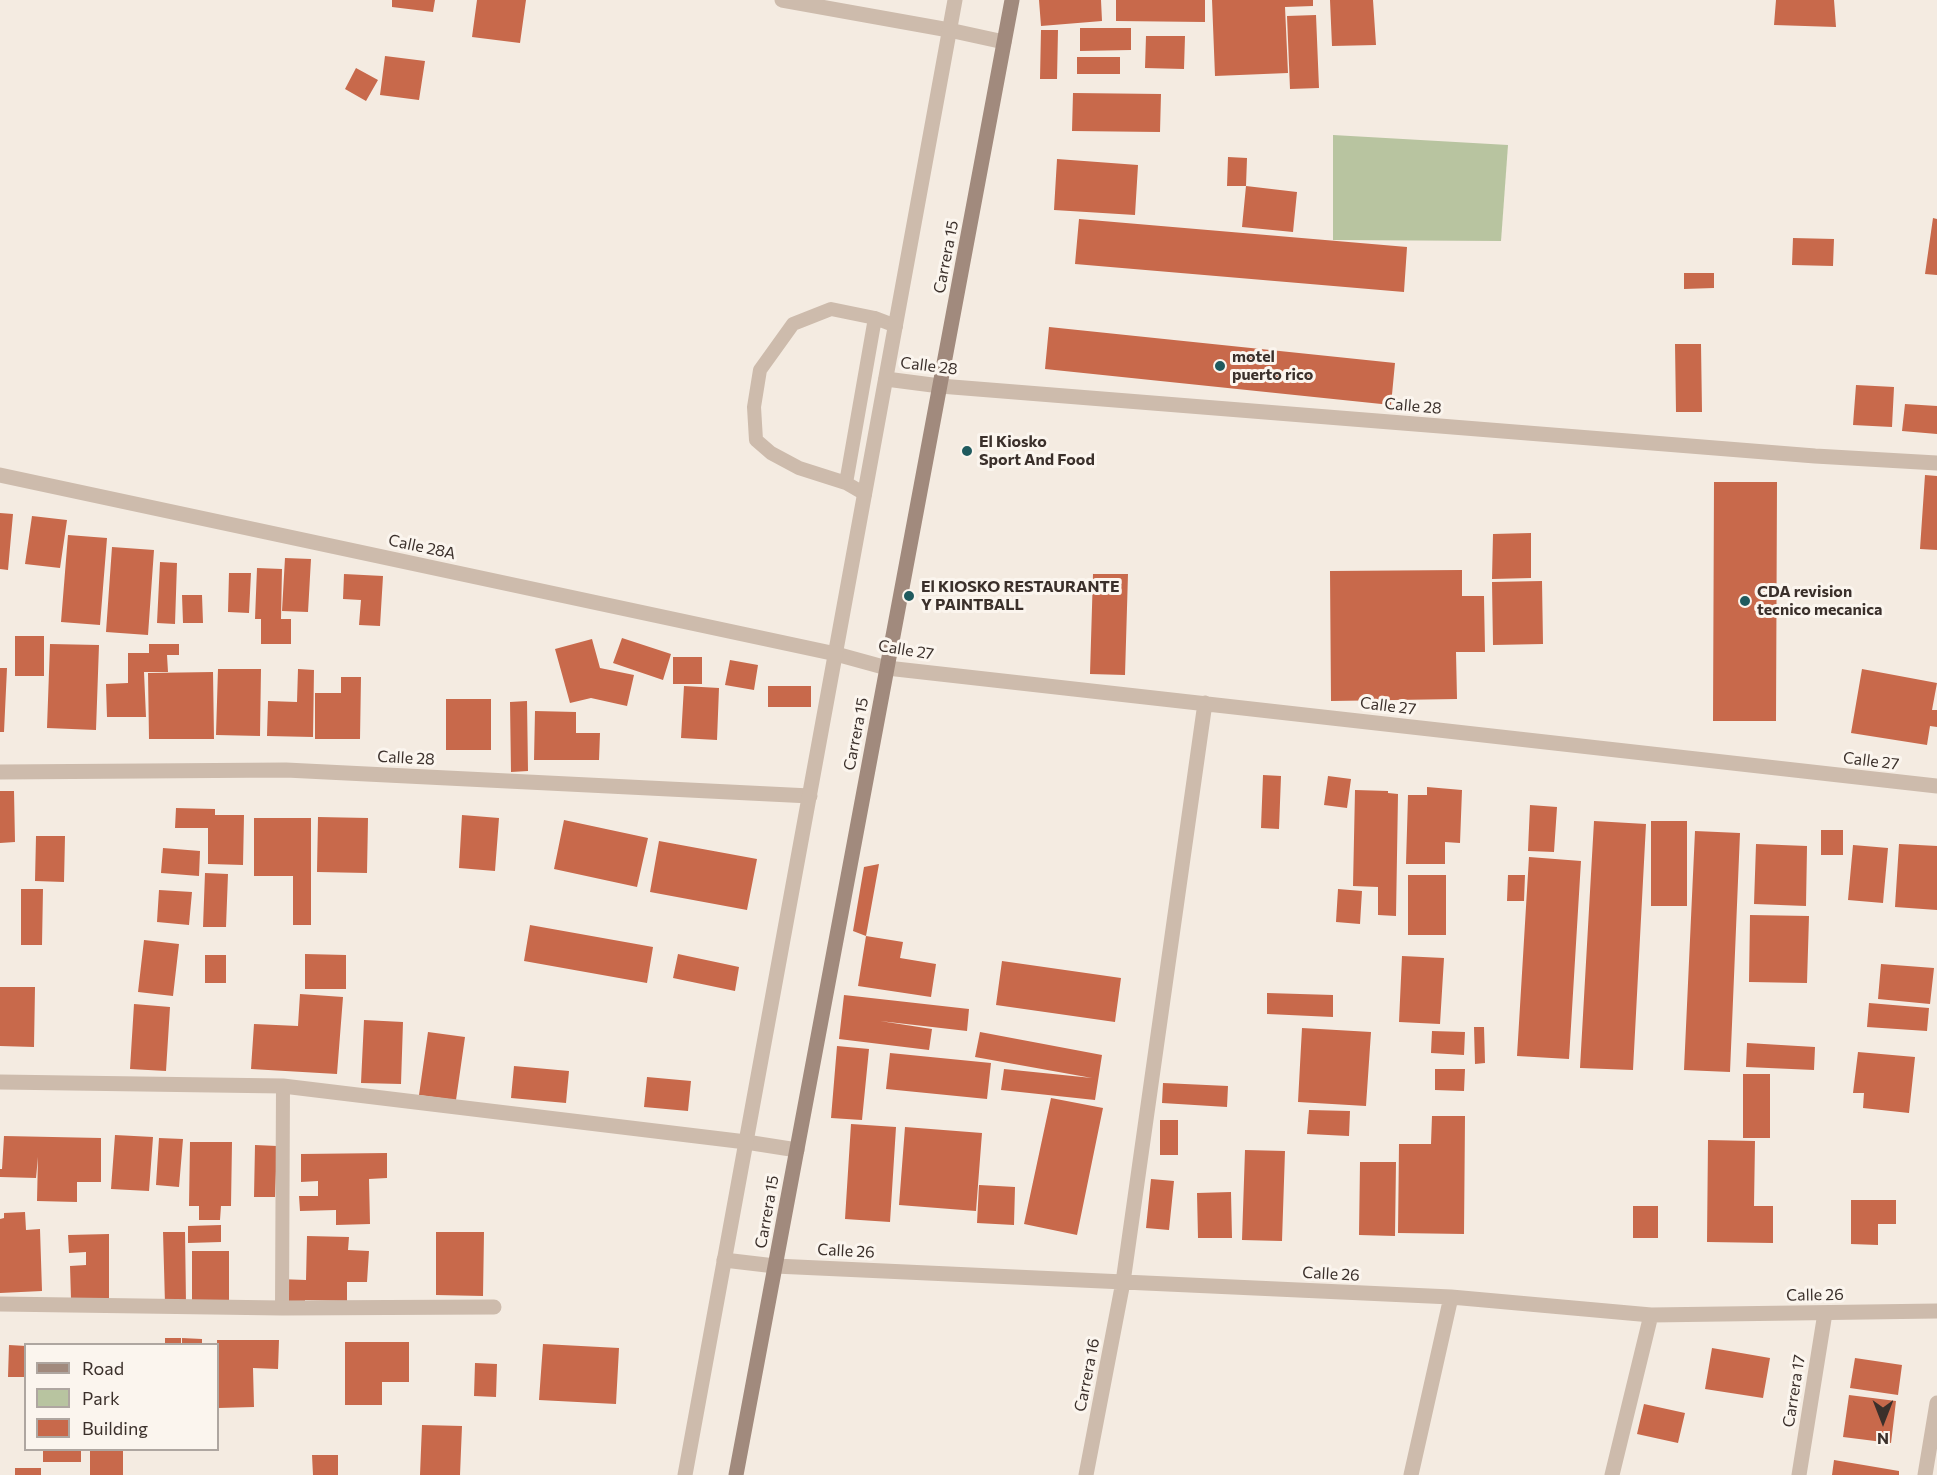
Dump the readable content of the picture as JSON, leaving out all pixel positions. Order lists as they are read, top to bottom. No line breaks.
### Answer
{"streets":{"main road":["Carrera 15"],"street":["Calle 28","Calle 28A","Calle 27","Calle 26","Carrera 16","Carrera 17"]},"crossings":[["Carrera 15","Calle 28"],["Carrera 15","Calle 28A"],["Carrera 15","Calle 27"],["Carrera 15","Calle 26"],["Calle 28A","Calle 27"],["Calle 27","Carrera 16"],["Calle 26","Carrera 16"],["Calle 26","Carrera 17"]],"places":["motel puerto rico","El Kiosko Sport And Food","El KIOSKO RESTAURANTE Y PAINTBALL","CDA revision tecnico mecanica"],"legend":["Road","Park","Building"],"north":"bottom"}
